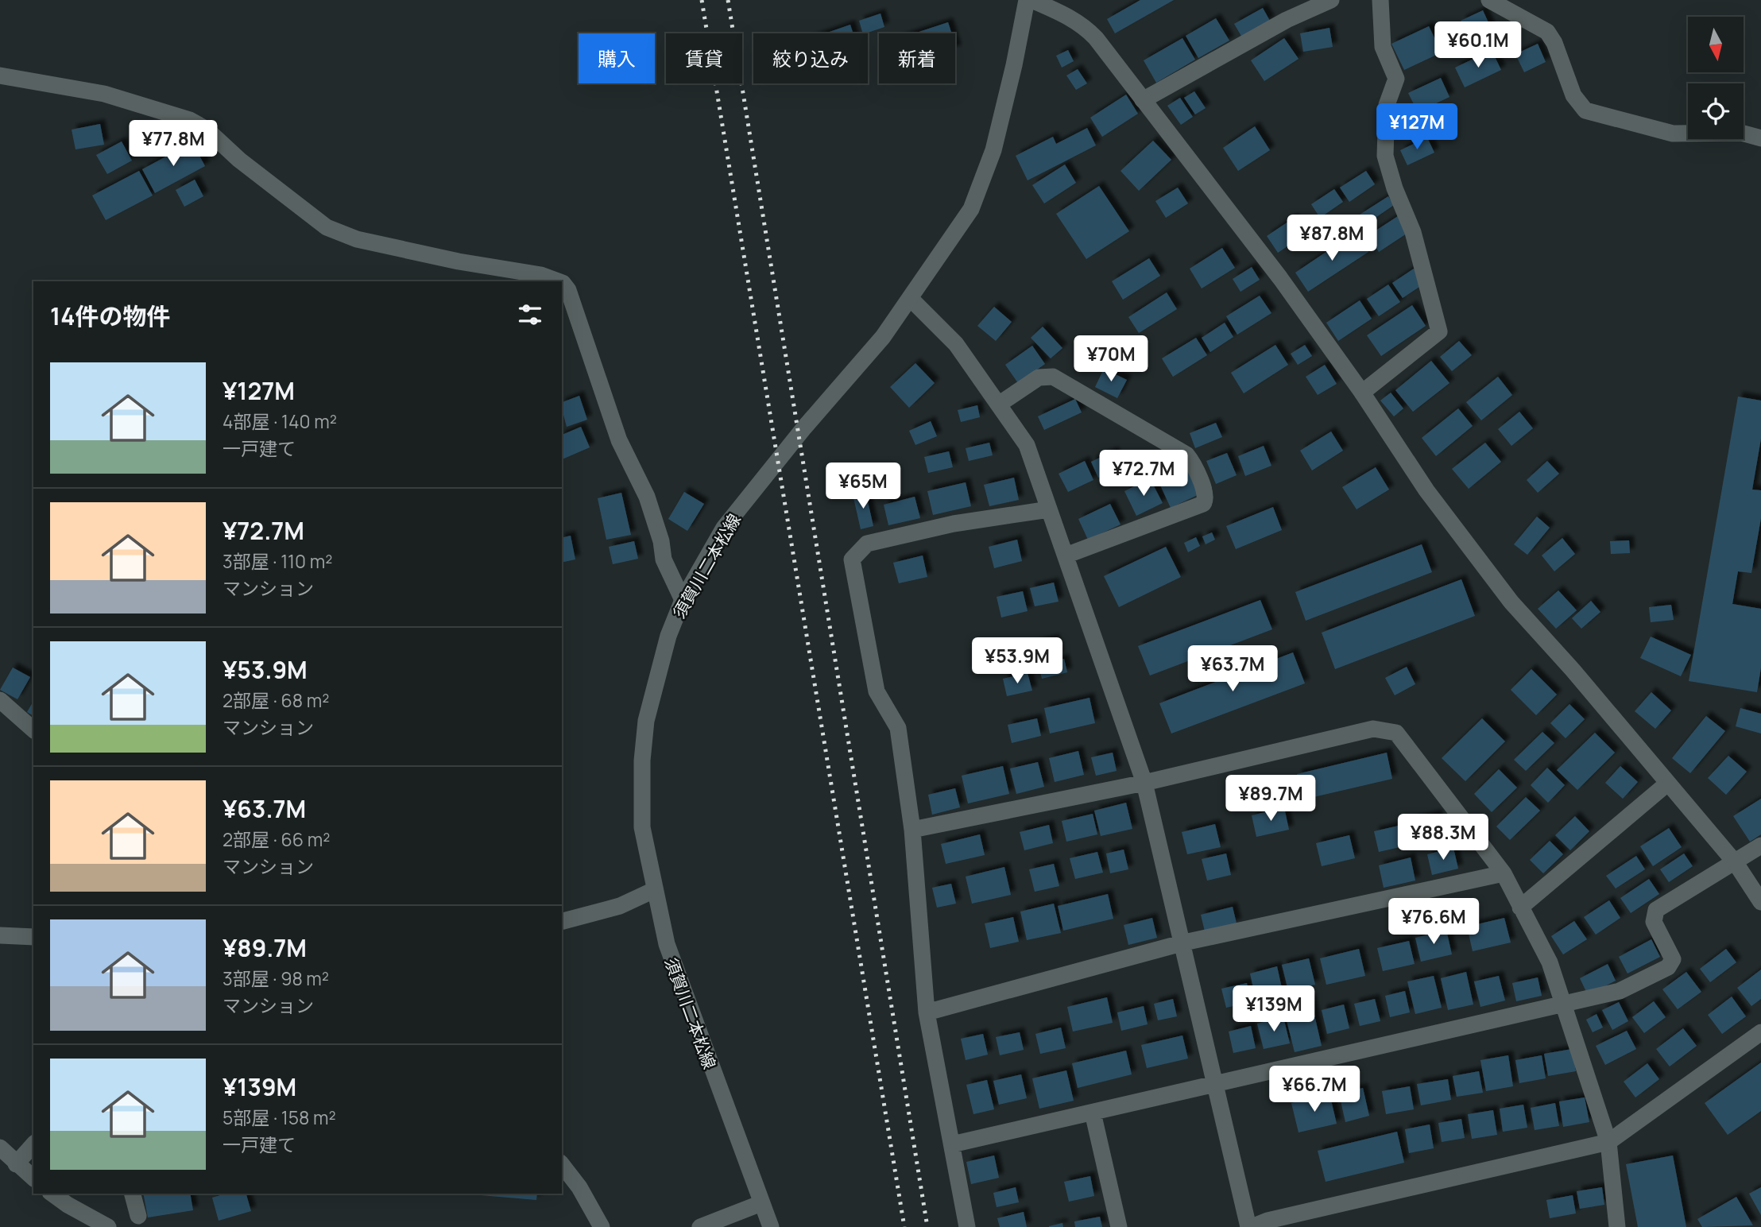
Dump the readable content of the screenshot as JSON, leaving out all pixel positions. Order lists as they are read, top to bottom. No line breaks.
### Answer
{"streets":{"street":["須賀川二本松線"]},"north":"bottom","page":{"price":["¥60.1M","¥127M","¥77.8M","¥87.8M","¥70M","¥72.7M","¥65M","¥53.9M","¥63.7M","¥89.7M","¥88.3M","¥76.6M","¥139M","¥66.7M"],"chip":["購入","賃貸","絞り込み","新着"],"heading":"14件の物件","list":[{"name":"¥127M","note":"4部屋 · 140 m² · 一戸建て"},{"name":"¥72.7M","note":"3部屋 · 110 m² · マンション"},{"name":"¥53.9M","note":"2部屋 · 68 m² · マンション"},{"name":"¥63.7M","note":"2部屋 · 66 m² · マンション"},{"name":"¥89.7M","note":"3部屋 · 98 m² · マンション"},{"name":"¥139M","note":"5部屋 · 158 m² · 一戸建て"}]}}
